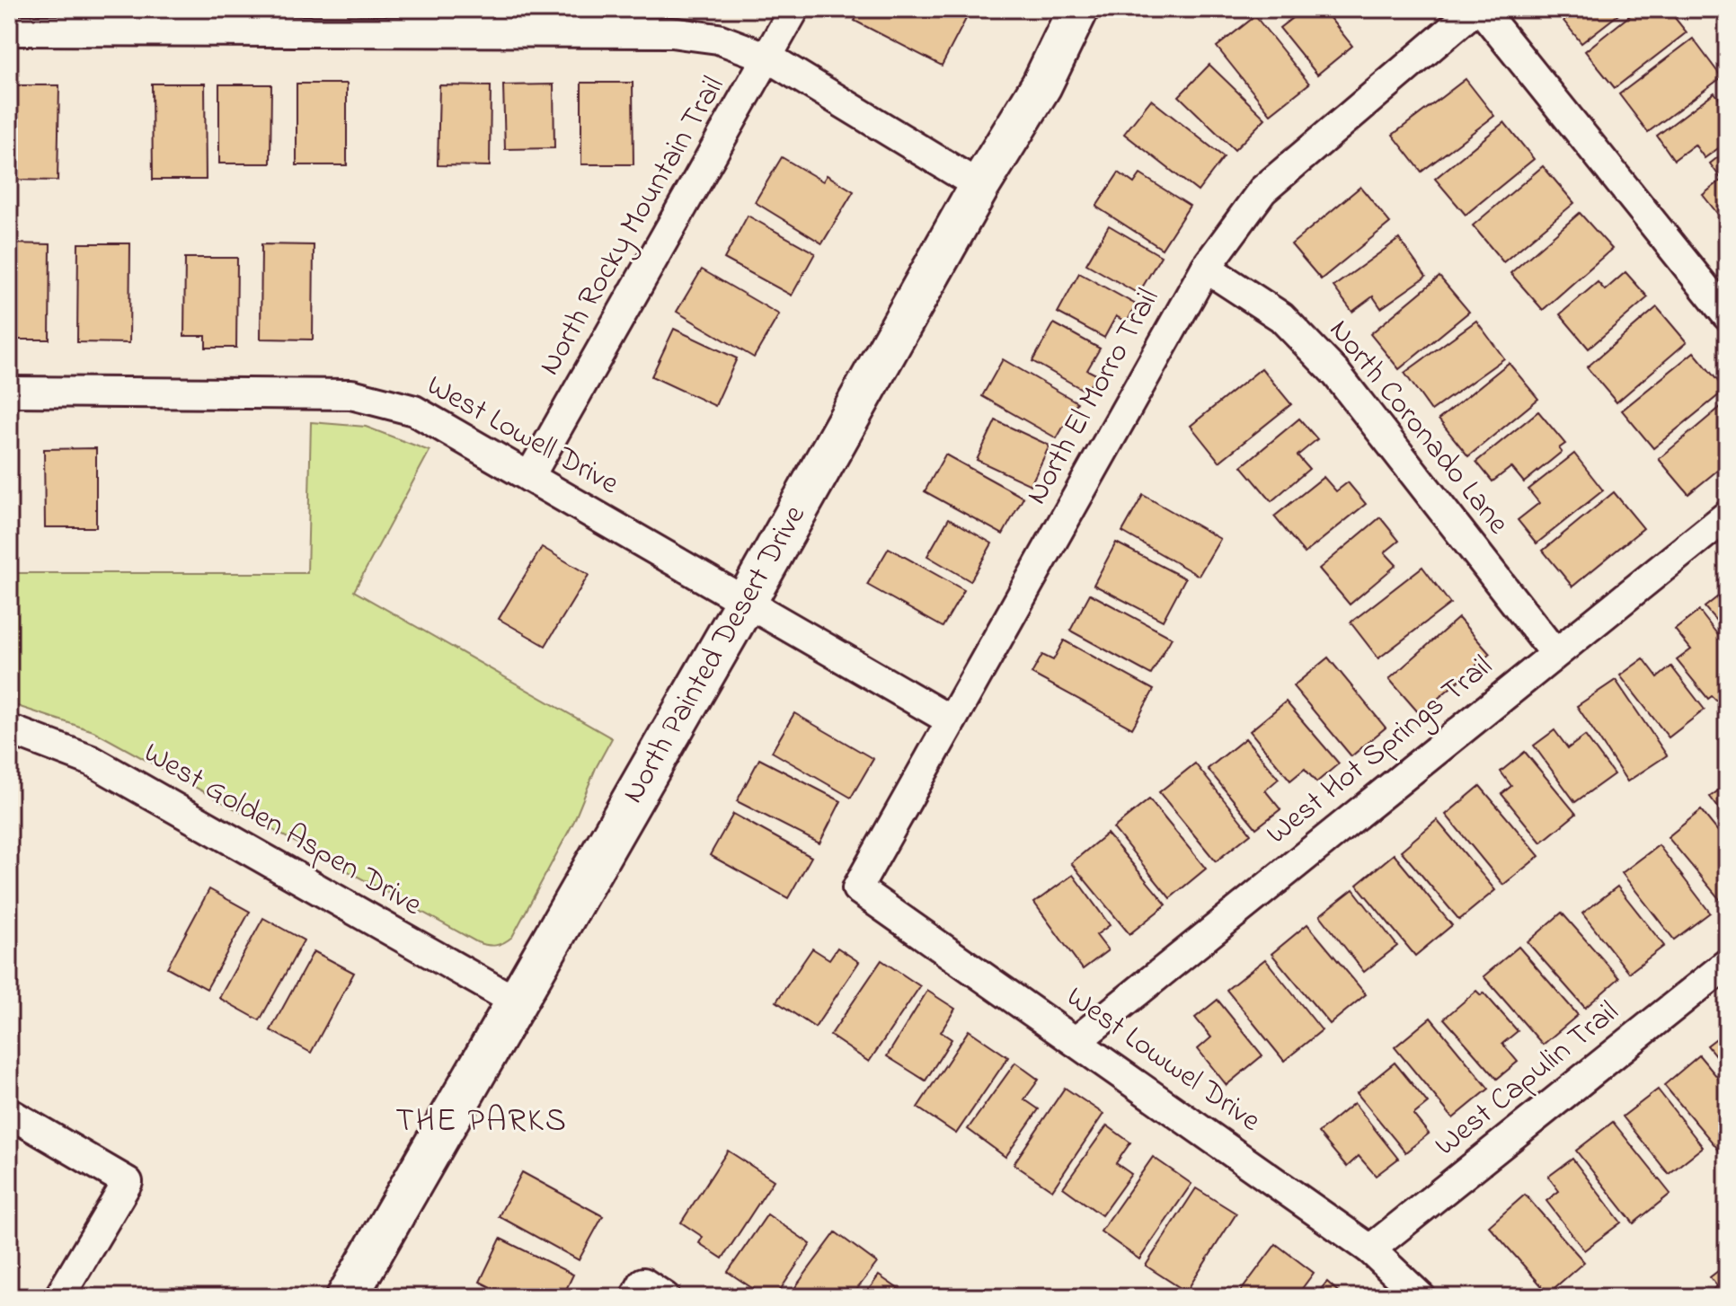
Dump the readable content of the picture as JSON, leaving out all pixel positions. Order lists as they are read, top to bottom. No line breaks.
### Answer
{"streets":{"street":["North Rocky Mountain Trail","North El Morro Trail","North Coronado Lane","West Lowell Drive","North Painted Desert Drive","West Hot Springs Trail","West Golden Aspen Drive","West Lowwel Drive","West Capulin Trail"]},"crossings":[["North Rocky Mountain Trail","West Lowell Drive"],["North El Morro Trail","North Coronado Lane"],["North El Morro Trail","West Lowell Drive"],["North El Morro Trail","West Lowwel Drive"],["North Coronado Lane","West Hot Springs Trail"],["West Lowell Drive","North Painted Desert Drive"],["North Painted Desert Drive","West Golden Aspen Drive"],["West Hot Springs Trail","West Lowwel Drive"],["West Lowwel Drive","West Capulin Trail"]],"districts":["THE PARKS"]}
